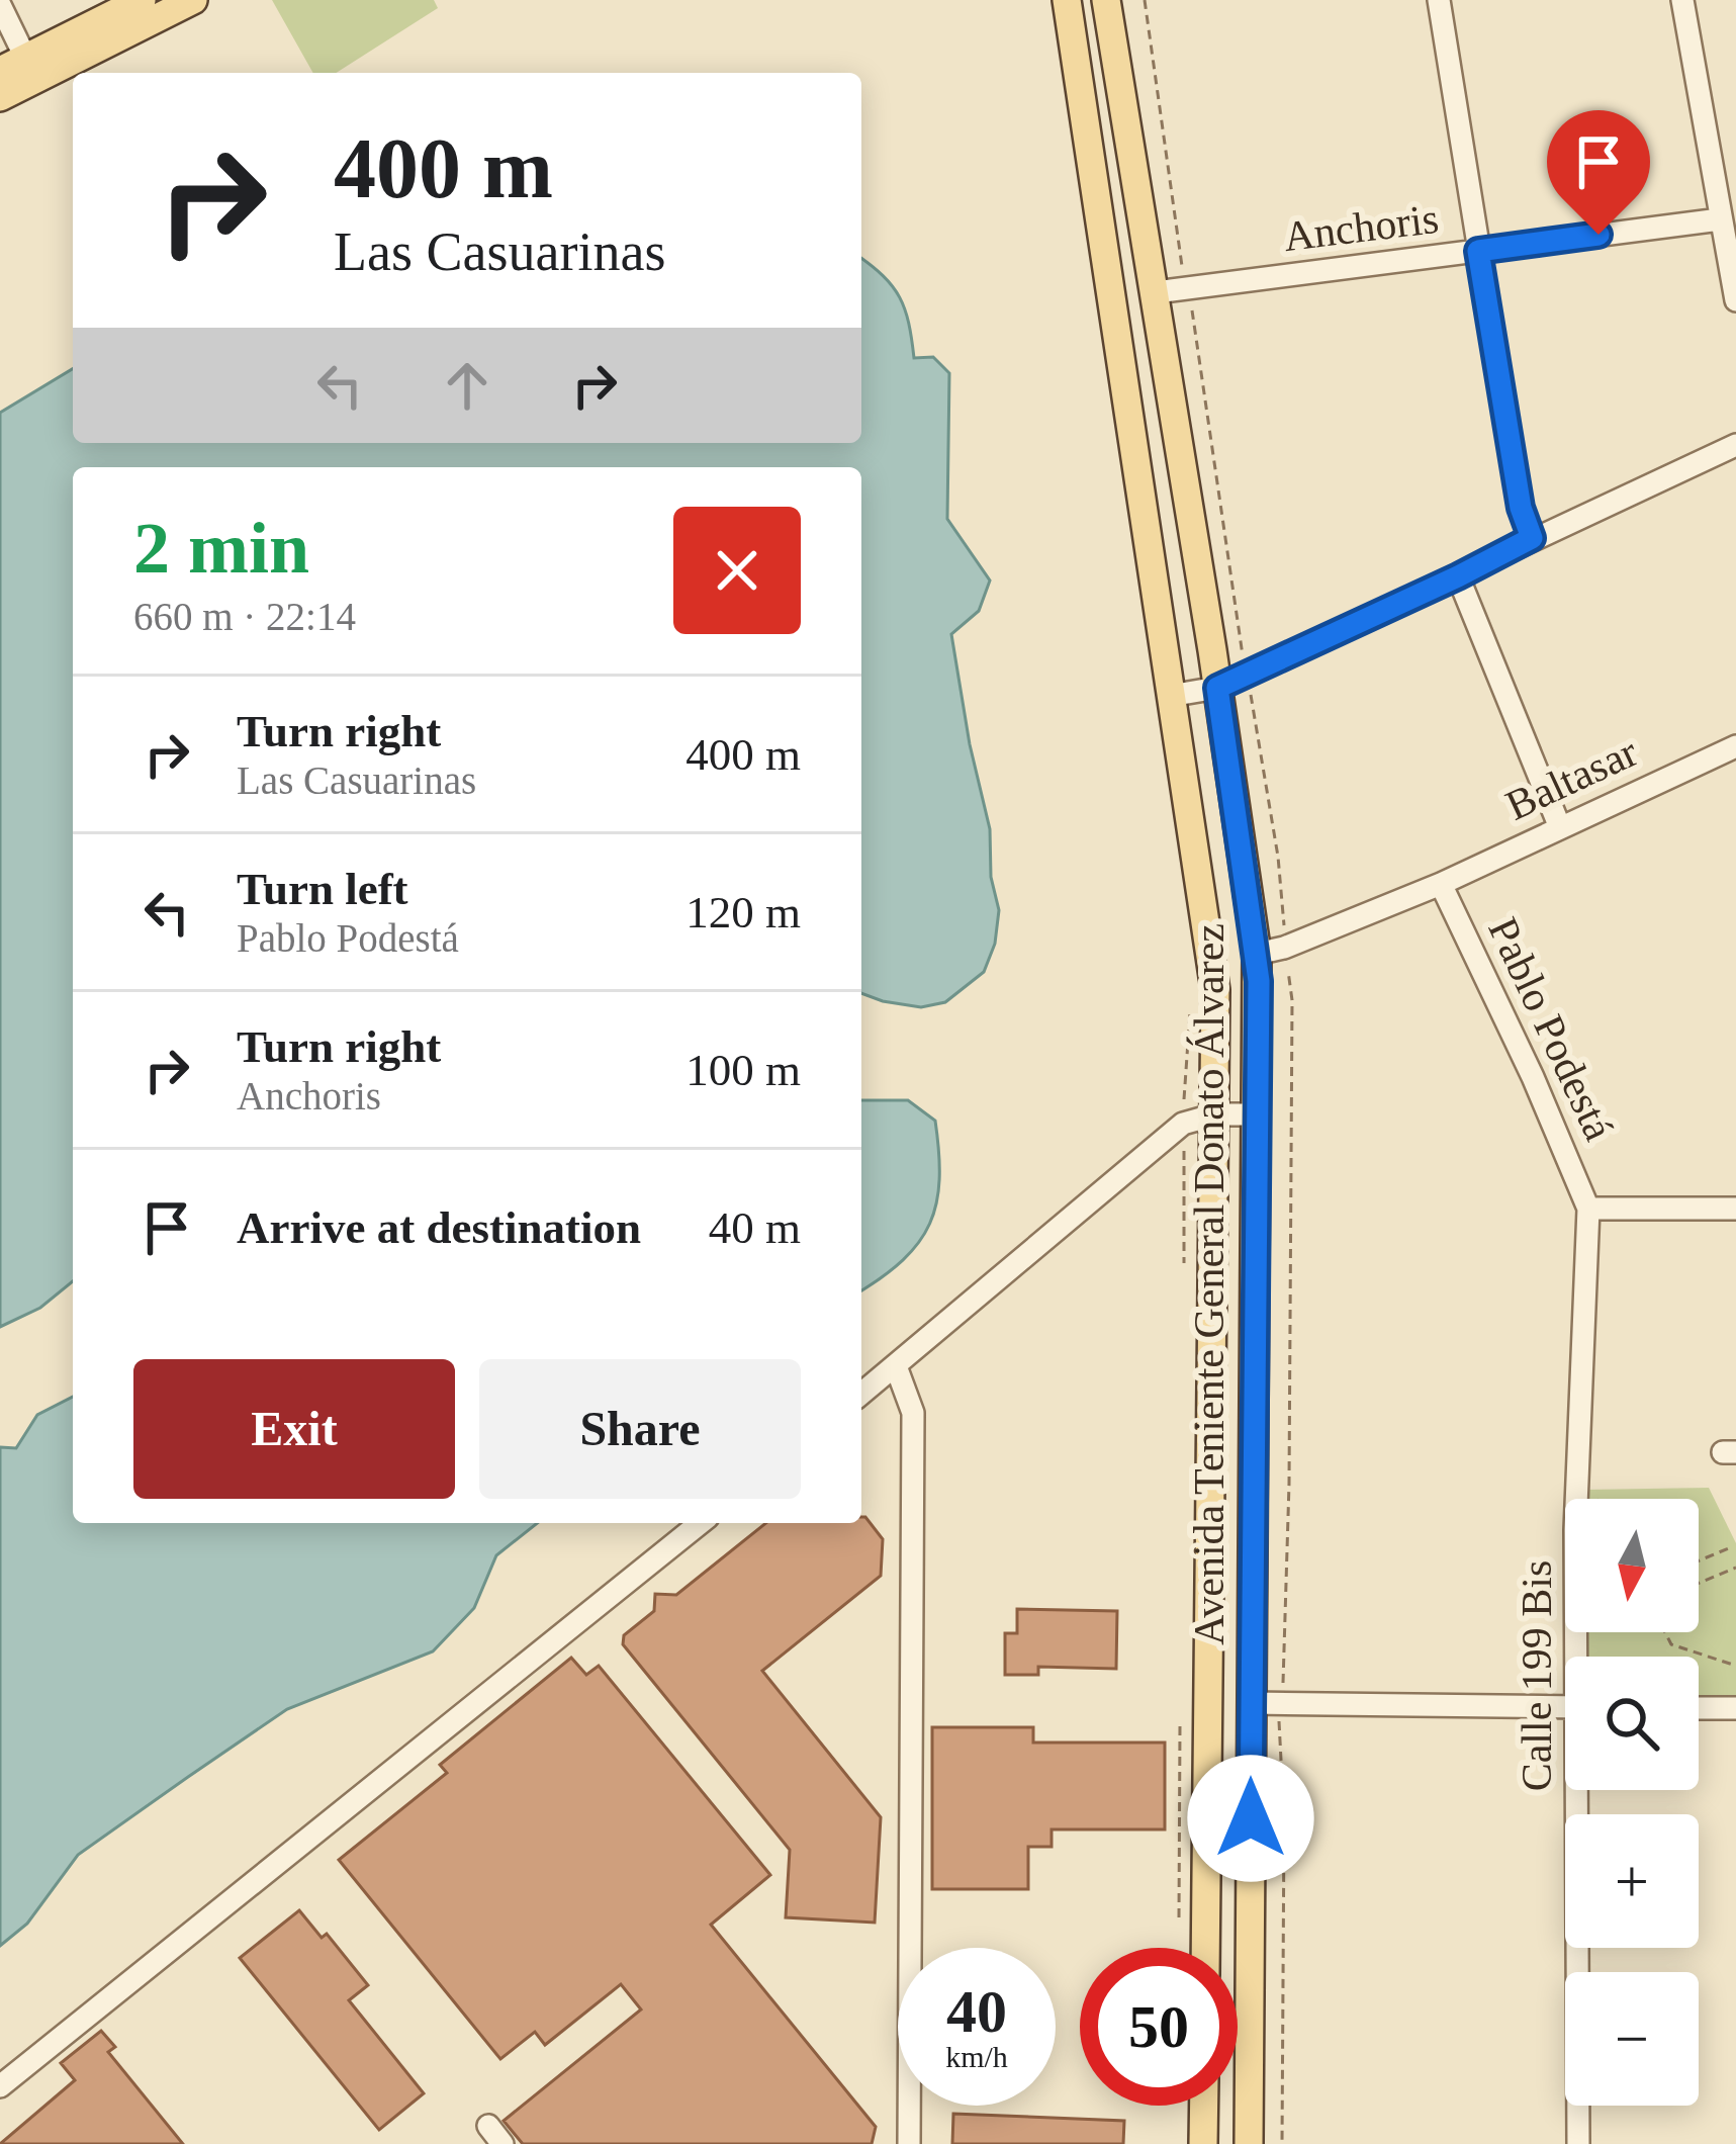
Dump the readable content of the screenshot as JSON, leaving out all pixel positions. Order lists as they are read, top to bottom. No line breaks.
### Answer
{"streets":{"main road":["Avenida Teniente General Donato Álvarez"],"street":["Anchoris","Baltasar","Pablo Podestá","Calle 199 Bis"]},"crossings":[["Anchoris","Avenida Teniente General Donato Álvarez"],["Baltasar","Pablo Podestá"],["Baltasar","Avenida Teniente General Donato Álvarez"],["Pablo Podestá","Calle 199 Bis"]],"north":"bottom","page":{"turn":["400 m","Las Casuarinas"],"heading":["2 min","660 m · 22:14"],"list":[{"name":"Turn right","note":"Las Casuarinas","value":"400 m"},{"name":"Turn left","note":"Pablo Podestá","value":"120 m"},{"name":"Turn right","note":"Anchoris","value":"100 m"},{"name":"Arrive at destination","value":"40 m"}],"buttons":["Exit","Share"],"map_buttons":["+","−"],"speed":"40 km/h","limit":"50"}}
